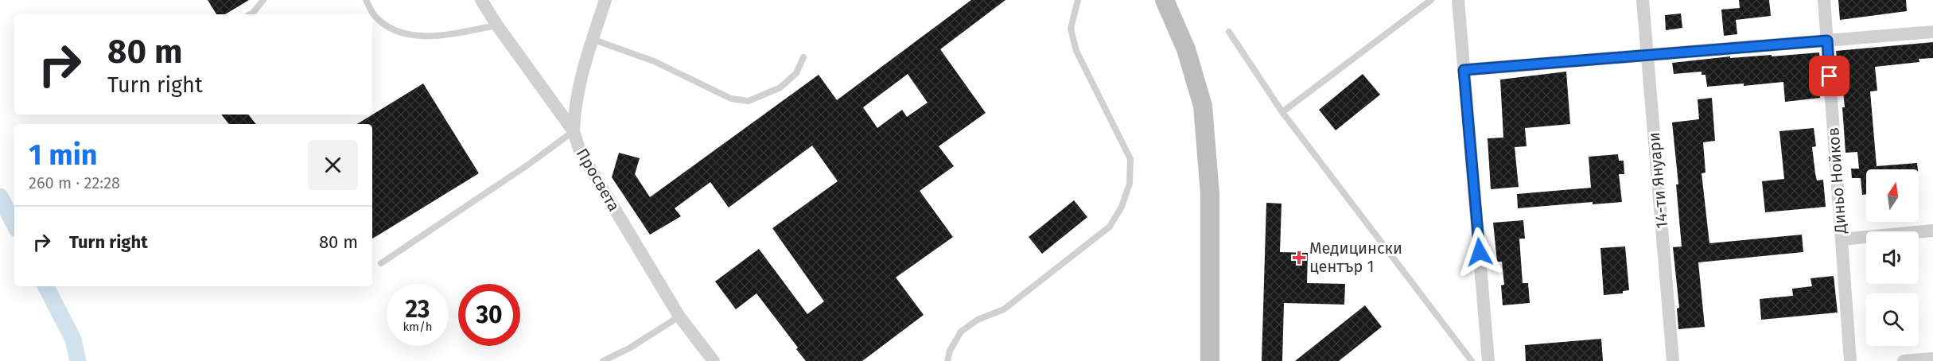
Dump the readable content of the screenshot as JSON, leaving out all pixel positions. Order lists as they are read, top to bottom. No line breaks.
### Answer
{"streets":{"street":["Просвета","14-ти Януари","Диньо Нойков"]},"places":{"health":["Медицински център 1"]},"north":"top","page":{"turn":["80 m","Turn right"],"heading":["1 min","260 m · 22:28"],"list":[{"name":"Turn right","value":"80 m"}],"speed":"23 km/h","limit":"30"}}
